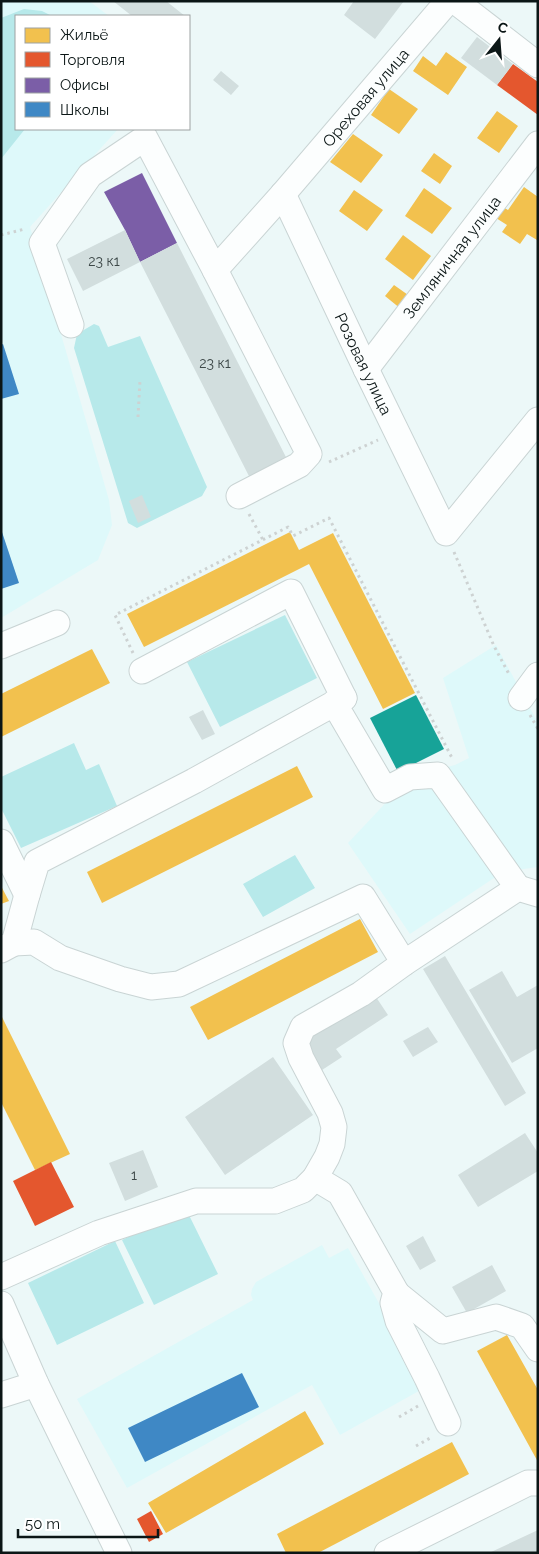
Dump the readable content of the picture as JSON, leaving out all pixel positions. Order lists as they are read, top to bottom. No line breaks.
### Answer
{"streets":{"street":["Ореховая улица","Земляничная улица","Розовая улица"]},"crossings":[["Ореховая улица","Розовая улица"],["Земляничная улица","Розовая улица"]],"house_numbers":["23 к1","23 к1","1"],"legend":["Жильё","Торговля","Офисы","Школы"],"scale_bar":"50 m","north":"top"}
